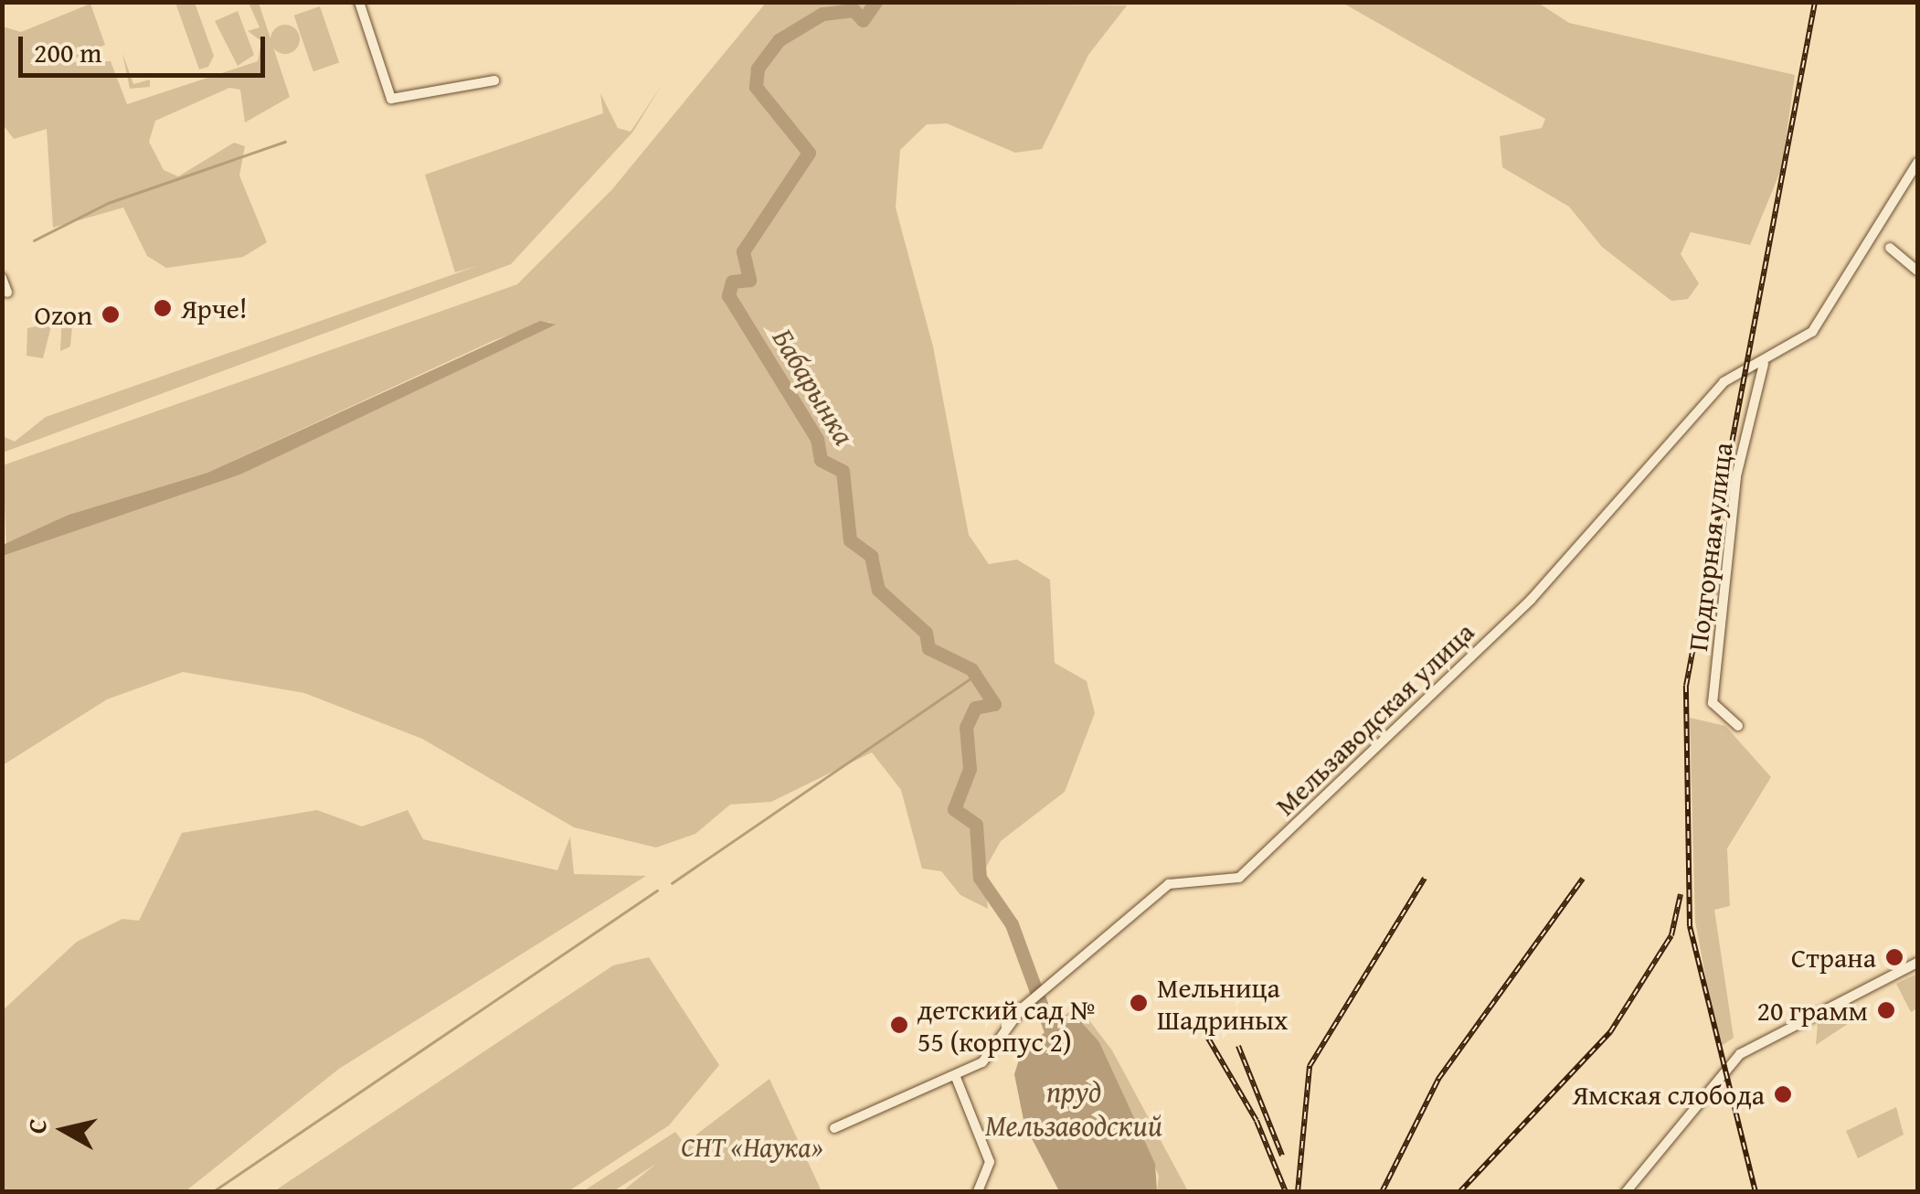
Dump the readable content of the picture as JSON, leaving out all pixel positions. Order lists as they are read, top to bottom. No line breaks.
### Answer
{"streets":{"street":["Подгорная улица","Мельзаводская улица"]},"crossings":[["Подгорная улица","Мельзаводская улица"]],"water":["Бабарынка","пруд Мельзаводский"],"parks":["СНТ «Наука»"],"places":["Ярче!","Ozon","Страна","Мельница Шадриных","20 грамм","детский сад № 55 (корпус 2)","Ямская слобода"],"scale_bar":"200 m","north":"left"}
